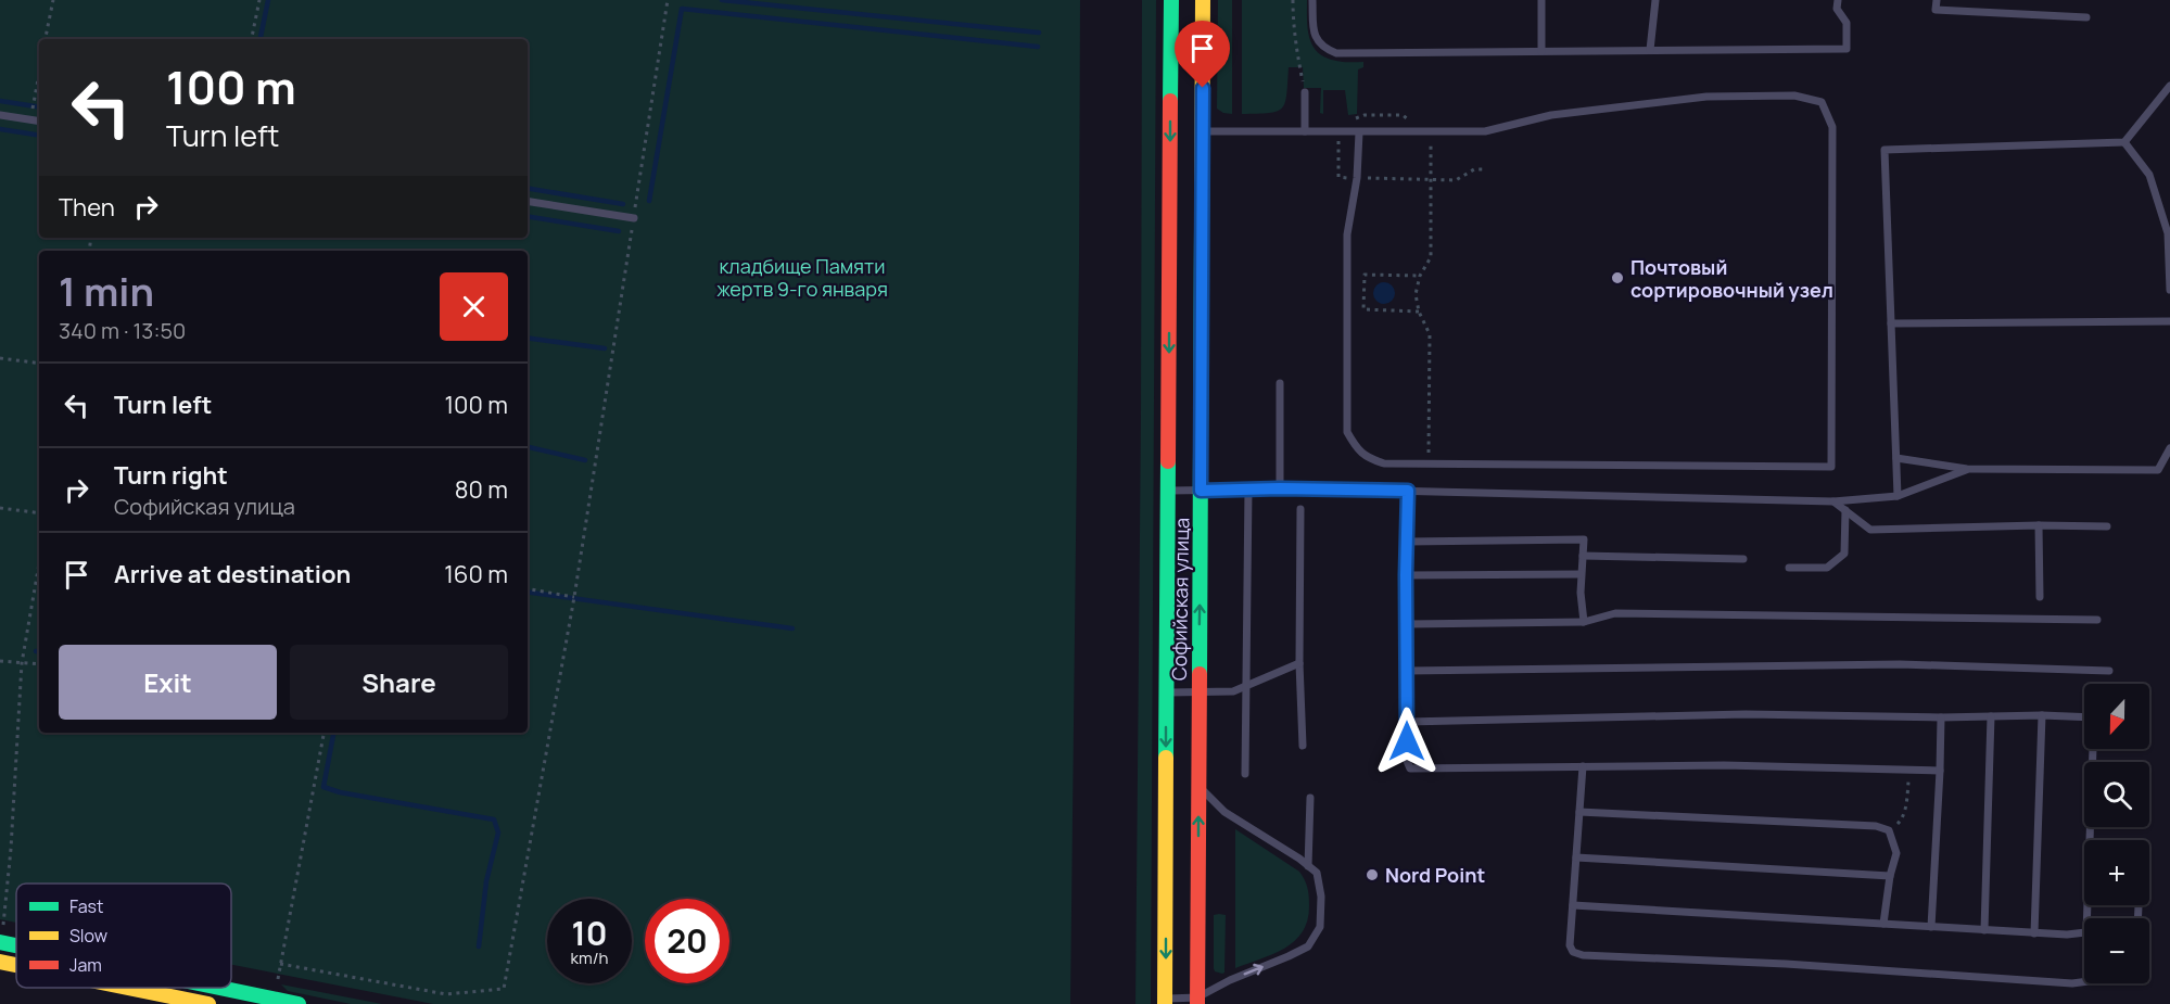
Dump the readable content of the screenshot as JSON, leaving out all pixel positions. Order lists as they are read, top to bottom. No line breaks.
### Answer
{"streets":{"main road":["Софийская улица"]},"parks":["кладбище Памяти жертв 9-го января"],"places":["Почтовый сортировочный узел","Nord Point"],"legend":["Fast","Slow","Jam"],"north":"bottom","page":{"turn":["100 m","Turn left"],"then":"Then","heading":["1 min","340 m · 13:50"],"list":[{"name":"Turn left","value":"100 m"},{"name":"Turn right","note":"Софийская улица","value":"80 m"},{"name":"Arrive at destination","value":"160 m"}],"buttons":["Exit","Share"],"map_buttons":["+","−"],"speed":"10 km/h","limit":"20"}}
